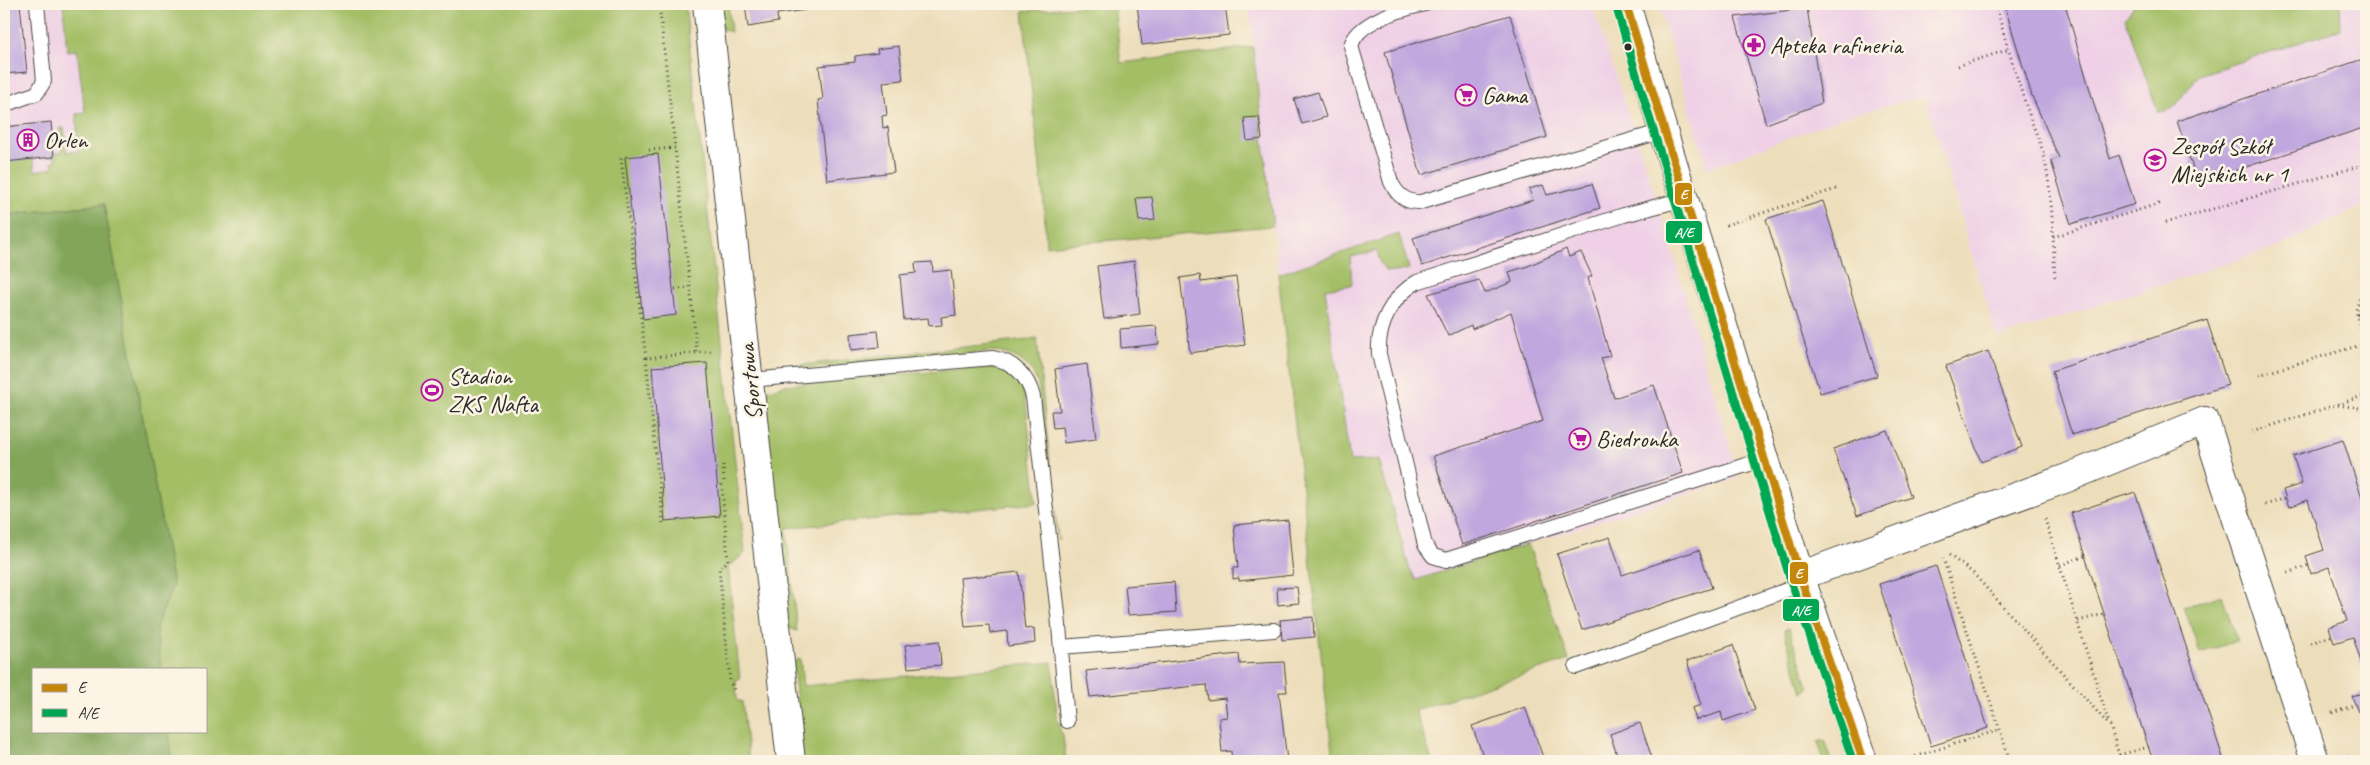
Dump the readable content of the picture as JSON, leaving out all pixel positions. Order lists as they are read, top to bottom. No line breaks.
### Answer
{"streets":{"street":["Sportowa"]},"places":{"pharmacy":["Apteka rafineria"],"supermarket":["Gama","Biedronka"],"building":["Orlen"],"school or university":["Zespół Szkół Miejskich nr 1"],"sports":["Stadion ZKS Nafta"]},"lines":["transit line E","transit line A/E"],"legend":["E","A/E"]}
